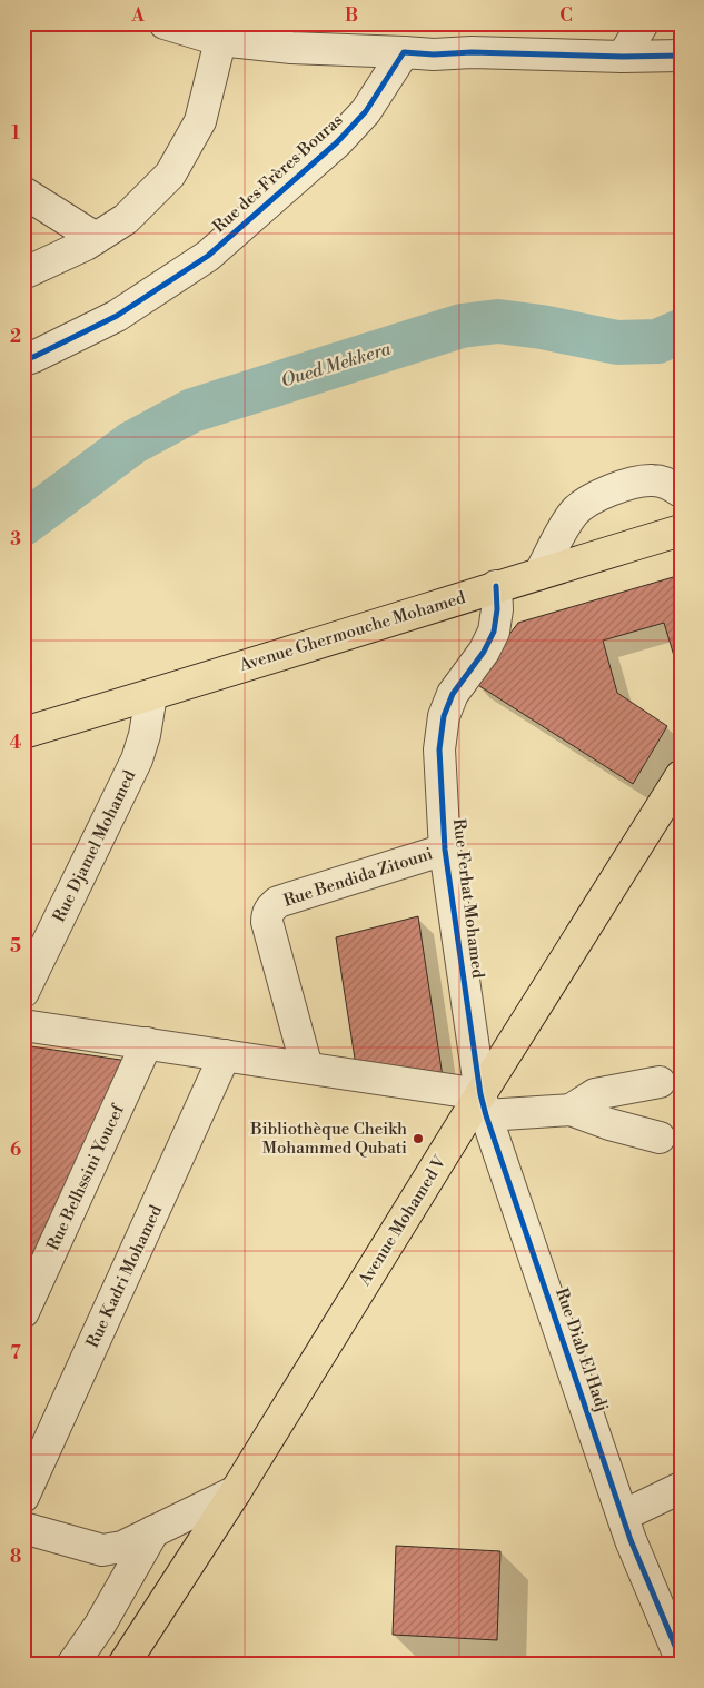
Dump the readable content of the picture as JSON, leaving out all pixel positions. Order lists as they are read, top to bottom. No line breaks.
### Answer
{"streets":{"main road":["Avenue Ghermouche Mohamed","Avenue Mohamed V"],"street":["Rue des Frères Bouras","Rue Djamel Mohamed","Rue Bendida Zitouni","Rue Ferhat Mohamed","Rue Belhssini Youcef","Rue Kadri Mohamed","Rue Diab El Hadj"]},"crossings":[["Avenue Ghermouche Mohamed","Rue Djamel Mohamed"],["Avenue Ghermouche Mohamed","Rue Ferhat Mohamed"],["Rue Bendida Zitouni","Rue Ferhat Mohamed"],["Rue Ferhat Mohamed","Avenue Mohamed V"],["Rue Ferhat Mohamed","Rue Diab El Hadj"],["Avenue Mohamed V","Rue Diab El Hadj"]],"water":["Oued Mekkera"],"places":["Bibliothèque Cheikh Mohammed Qubati"],"grid":{"columns":["A","B","C"],"rows":["1","2","3","4","5","6","7","8"]}}
